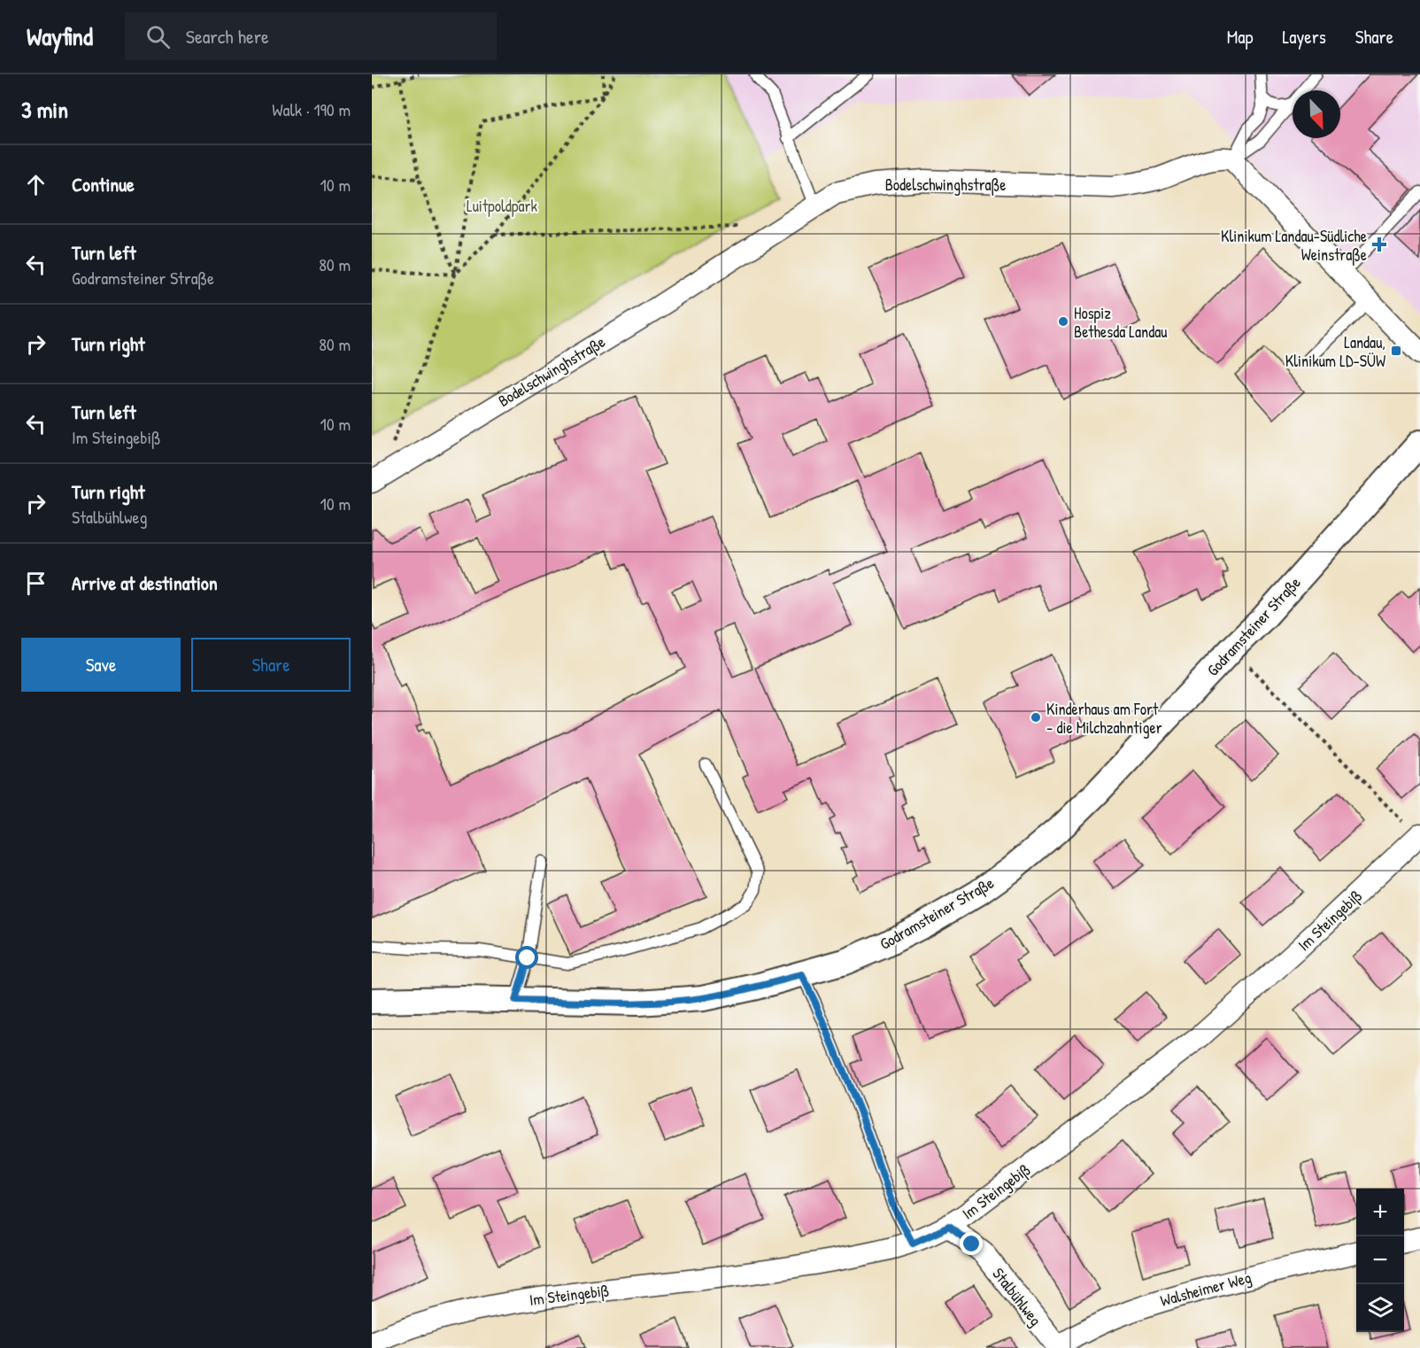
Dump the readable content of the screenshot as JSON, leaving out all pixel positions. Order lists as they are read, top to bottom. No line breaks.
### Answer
{"streets":{"street":["Bodelschwinghstraße","Godramsteiner Straße","Im Steingebiß","Walsheimer Weg","Stalbühlweg"]},"crossings":[["Im Steingebiß","Stalbühlweg"],["Walsheimer Weg","Stalbühlweg"]],"parks":["Luitpoldpark"],"places":{"health":["Klinikum Landau-Südliche Weinstraße"],"other":["Hospiz Bethesda Landau","Kinderhaus am Fort - die Milchzahntiger"],"transit":["Landau, Klinikum LD-SÜW"]},"north":"bottom right","page":{"header":"Wayfind","search":"Search here","nav":["Map","Layers","Share"],"heading":["3 min","Walk · 190 m"],"list":[["Continue","10 m"],["Turn left","Godramsteiner Straße","80 m"],["Turn right","80 m"],["Turn left","Im Steingebiß","10 m"],["Turn right","Stalbühlweg","10 m"],"Arrive at destination"],"buttons":["Save","Share"],"map_buttons":["+","−"]}}
